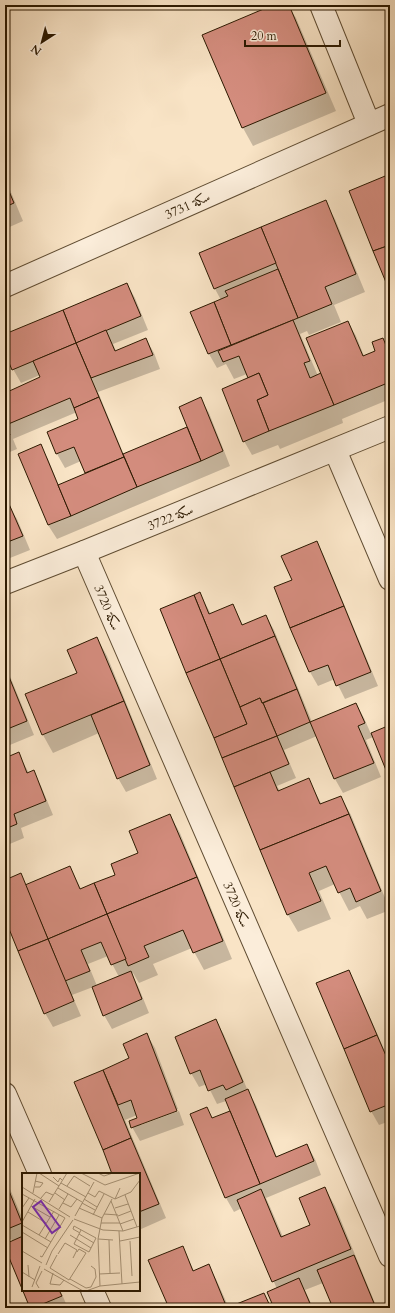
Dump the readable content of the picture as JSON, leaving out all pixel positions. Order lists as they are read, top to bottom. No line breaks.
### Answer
{"streets":{"street":["سكة 3731","سكة 3722","سكة 3720"]},"crossings":[["سكة 3722","سكة 3720"]],"scale_bar":"20 m","north":"bottom left"}
